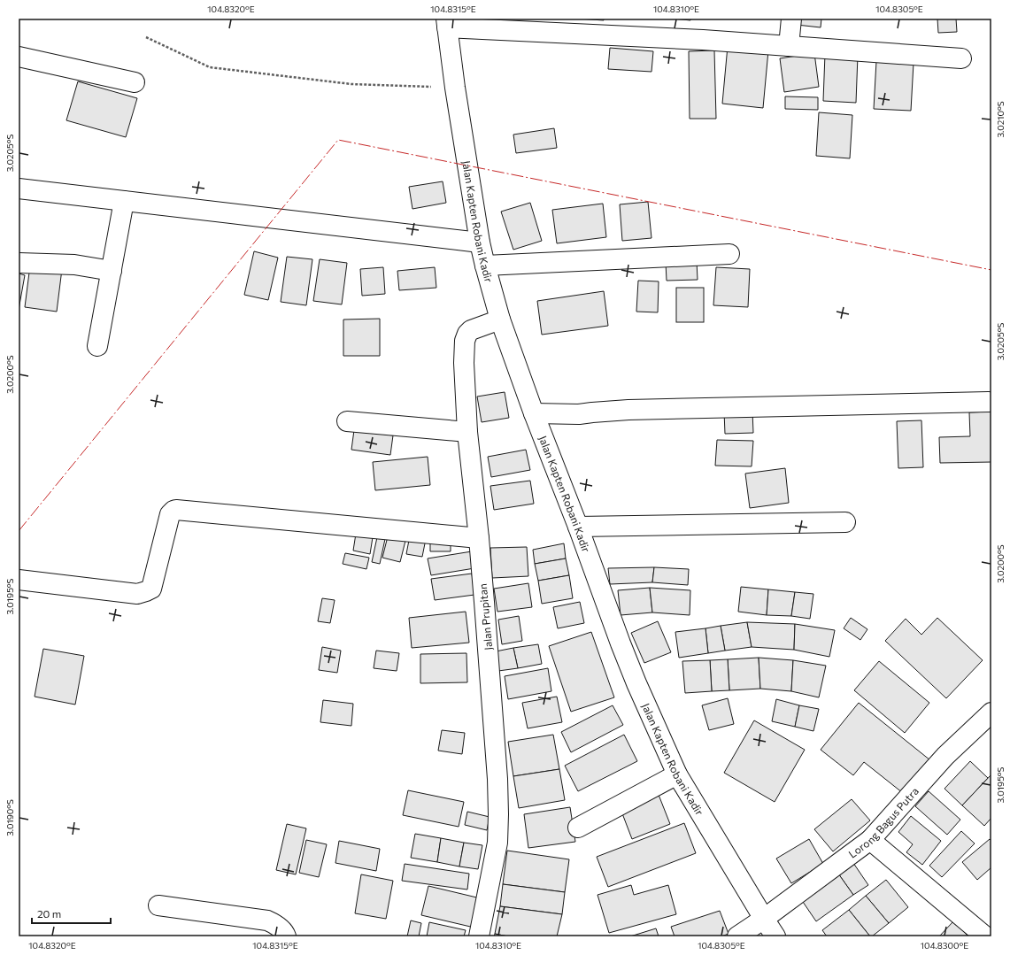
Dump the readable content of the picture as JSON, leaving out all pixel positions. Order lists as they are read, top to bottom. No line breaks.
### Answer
{"streets":{"street":["Jalan Kapten Robani Kadir","Jalan Prupitan","Lorong Bagus Putra"]},"crossings":[["Jalan Kapten Robani Kadir","Jalan Prupitan"],["Jalan Kapten Robani Kadir","Lorong Bagus Putra"]],"scale_bar":"20 m","coordinates":["104.8320°E","104.8315°E","104.8310°E","104.8305°E","3.0210°S","3.0205°S","3.0200°S","3.0195°S","3.0190°S","104.8300°E"]}
